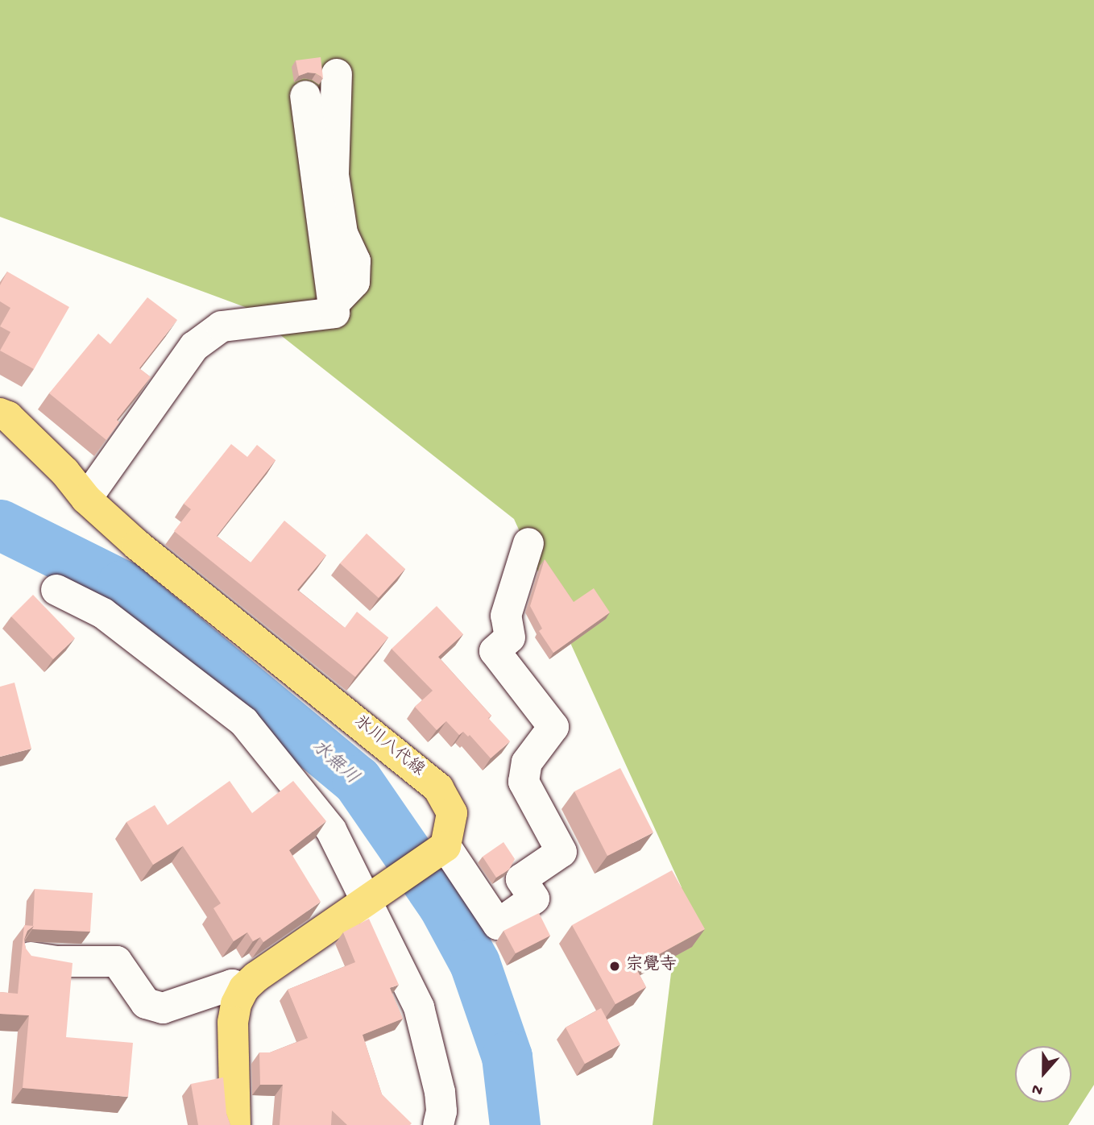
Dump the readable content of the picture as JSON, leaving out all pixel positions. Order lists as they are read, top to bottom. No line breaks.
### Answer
{"streets":{"main road":["氷川八代線"]},"water":["水無川"],"places":["宗覺寺"],"north":"bottom"}
